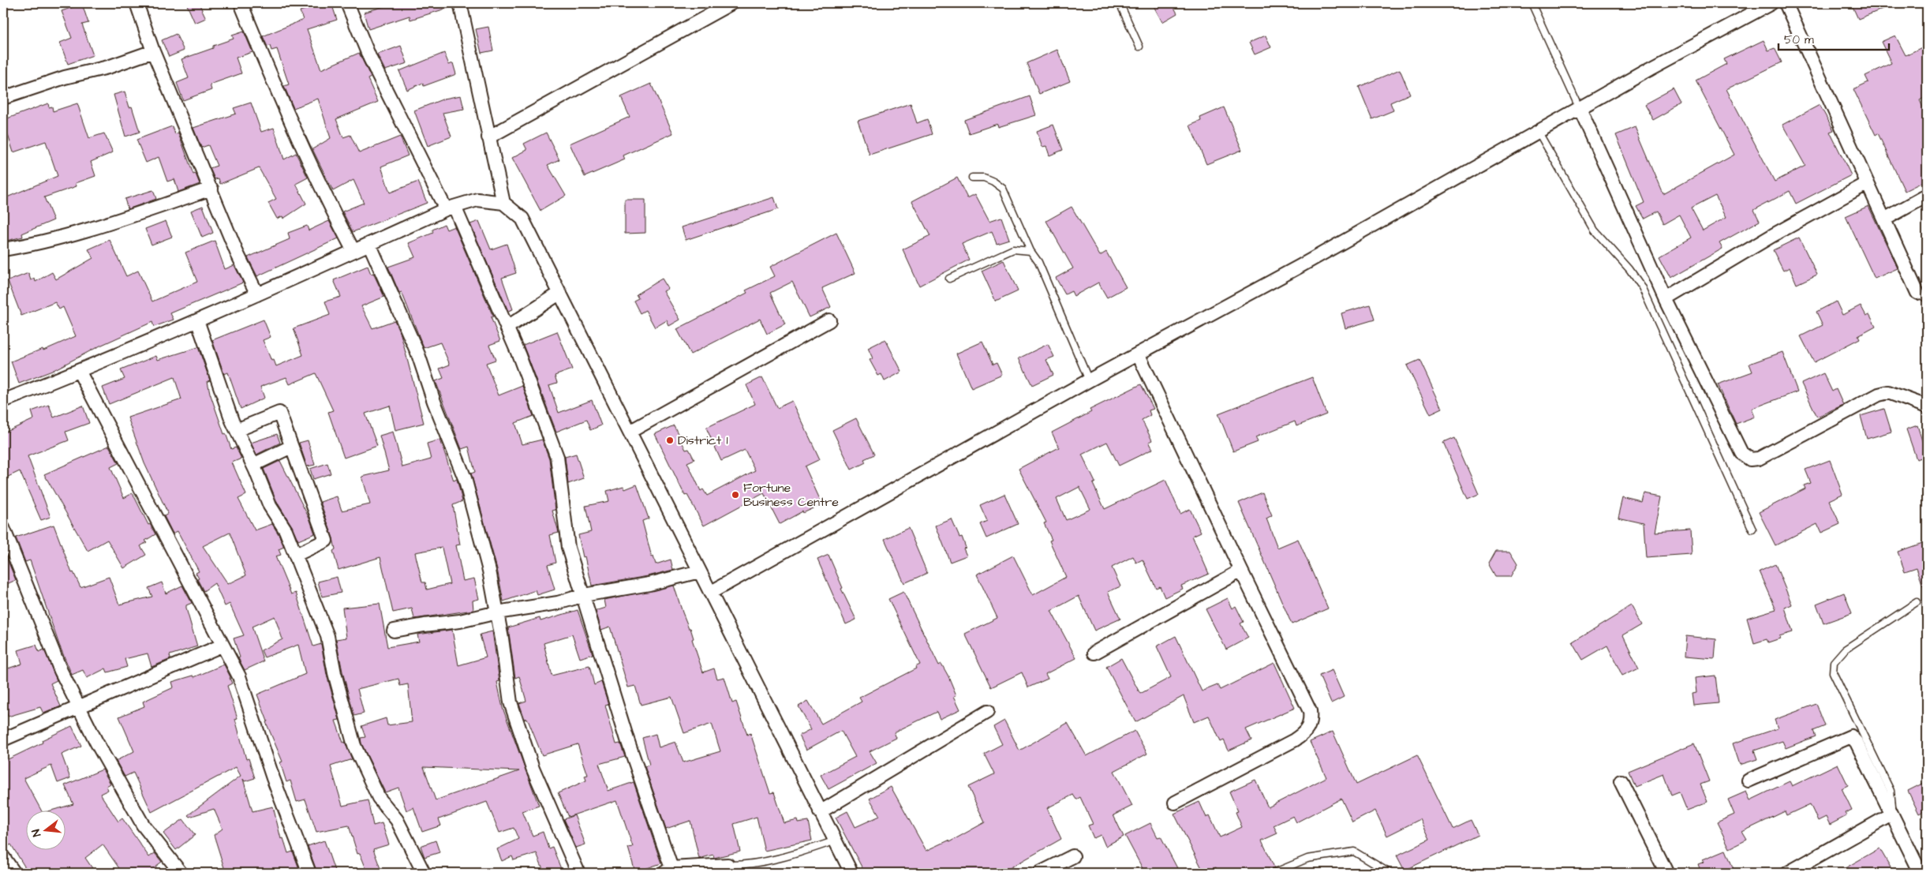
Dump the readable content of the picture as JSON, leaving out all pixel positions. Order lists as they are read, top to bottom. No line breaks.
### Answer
{"places":["District 1","Fortune Business Centre"],"scale_bar":"50 m","north":"left"}
